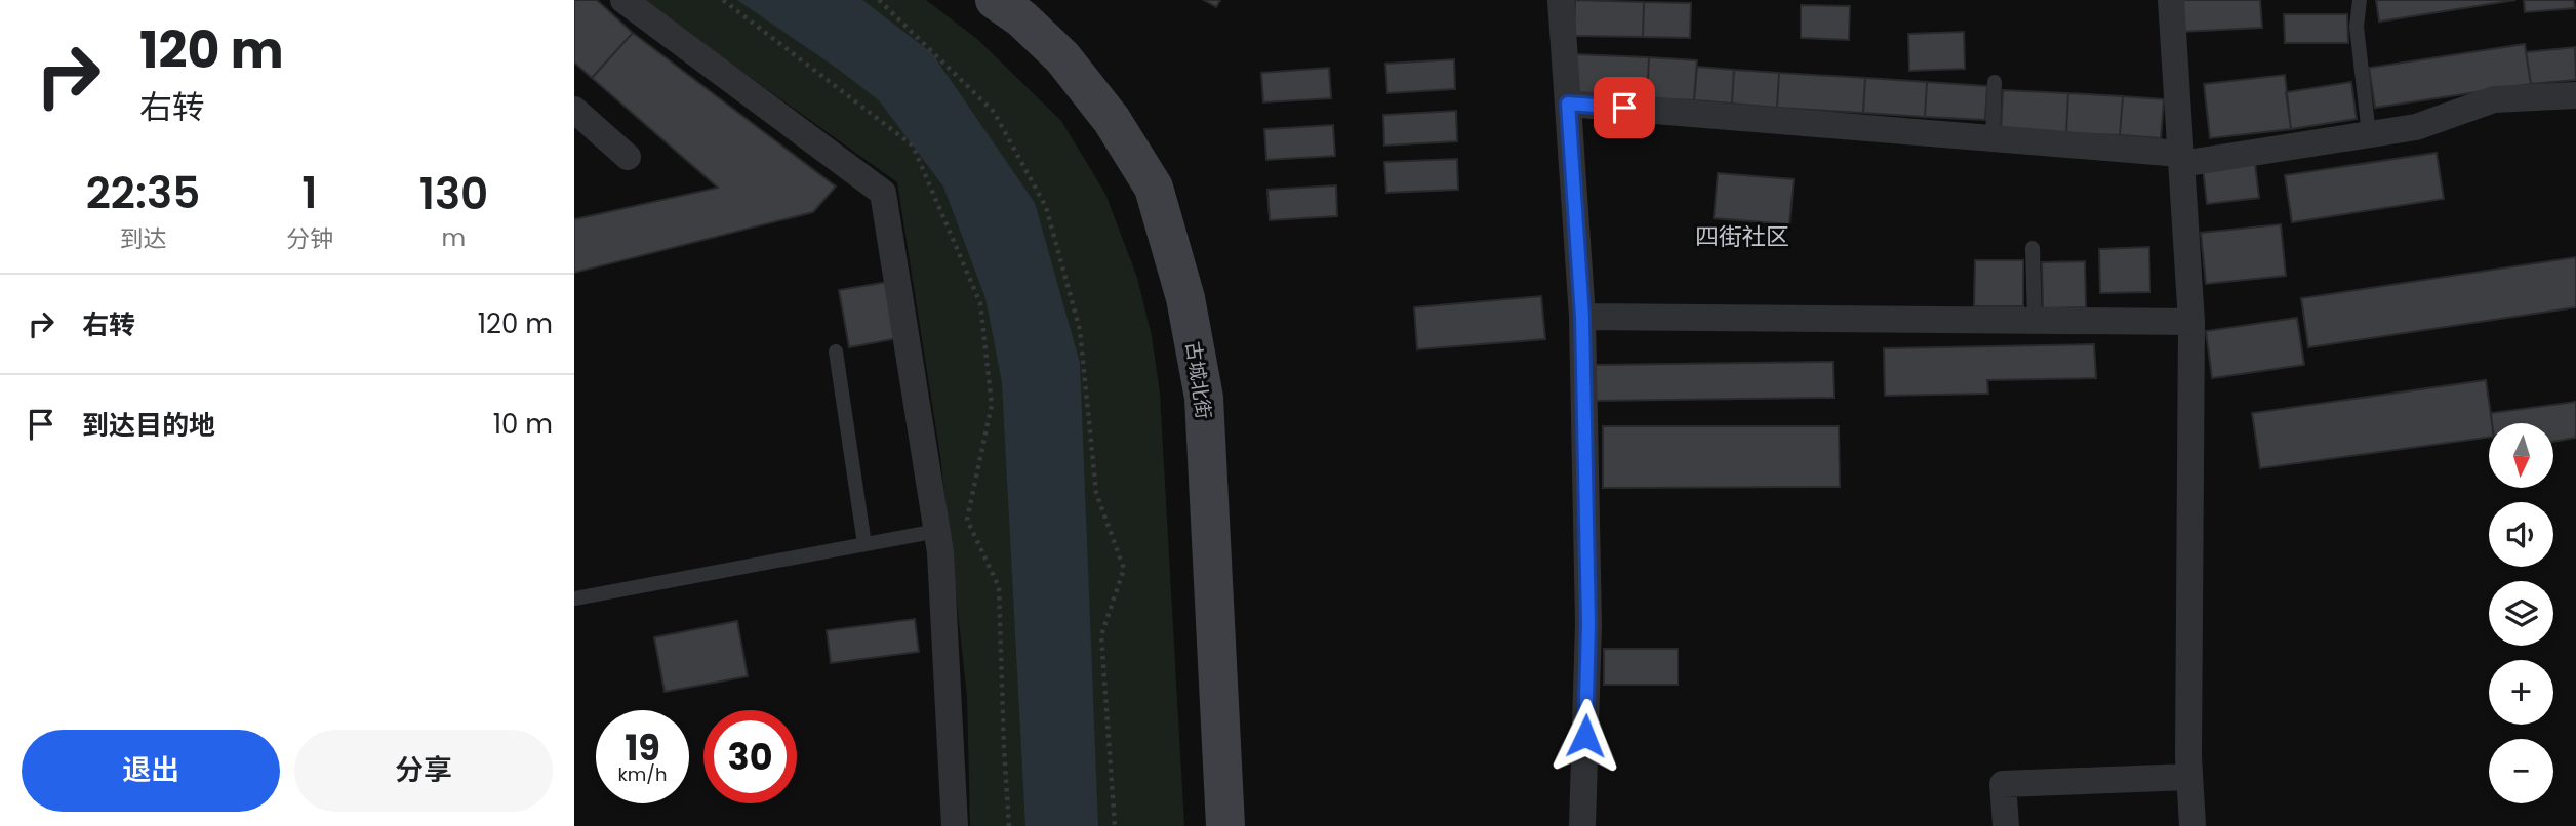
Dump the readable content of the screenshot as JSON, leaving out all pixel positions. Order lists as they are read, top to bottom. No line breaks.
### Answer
{"streets":{"main road":["古城北街"]},"districts":["四街社区"],"north":"bottom","page":{"turn":["120 m","右转"],"eta":["22:35","到达","1","分钟","130","m"],"list":[{"name":"右转","value":"120 m"},{"name":"到达目的地","value":"10 m"}],"map_buttons":["+","−"],"speed":"19 km/h","limit":"30","buttons":["退出","分享"]}}
